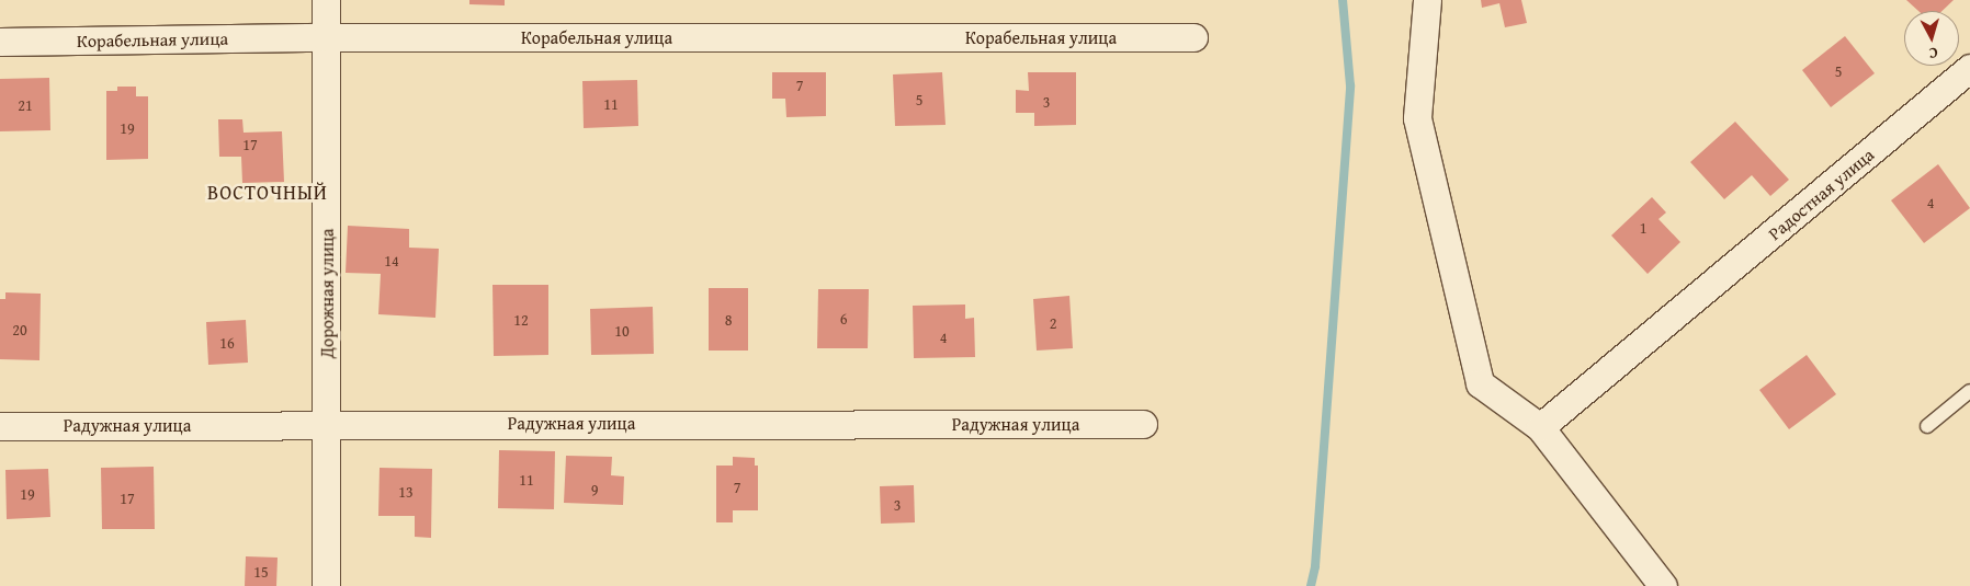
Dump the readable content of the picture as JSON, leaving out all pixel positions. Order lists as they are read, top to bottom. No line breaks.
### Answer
{"streets":{"street":["Корабельная улица","Радостная улица","Дорожная улица","Радужная улица"]},"crossings":[["Корабельная улица","Дорожная улица"],["Дорожная улица","Радужная улица"]],"districts":["ВОСТОЧНЫЙ"],"house_numbers":["5","7","5","3","11","21","19","17","4","1","14","6","12","8","2","20","10","4","16","11","7","9","13","19","17","3","15"],"north":"bottom"}
